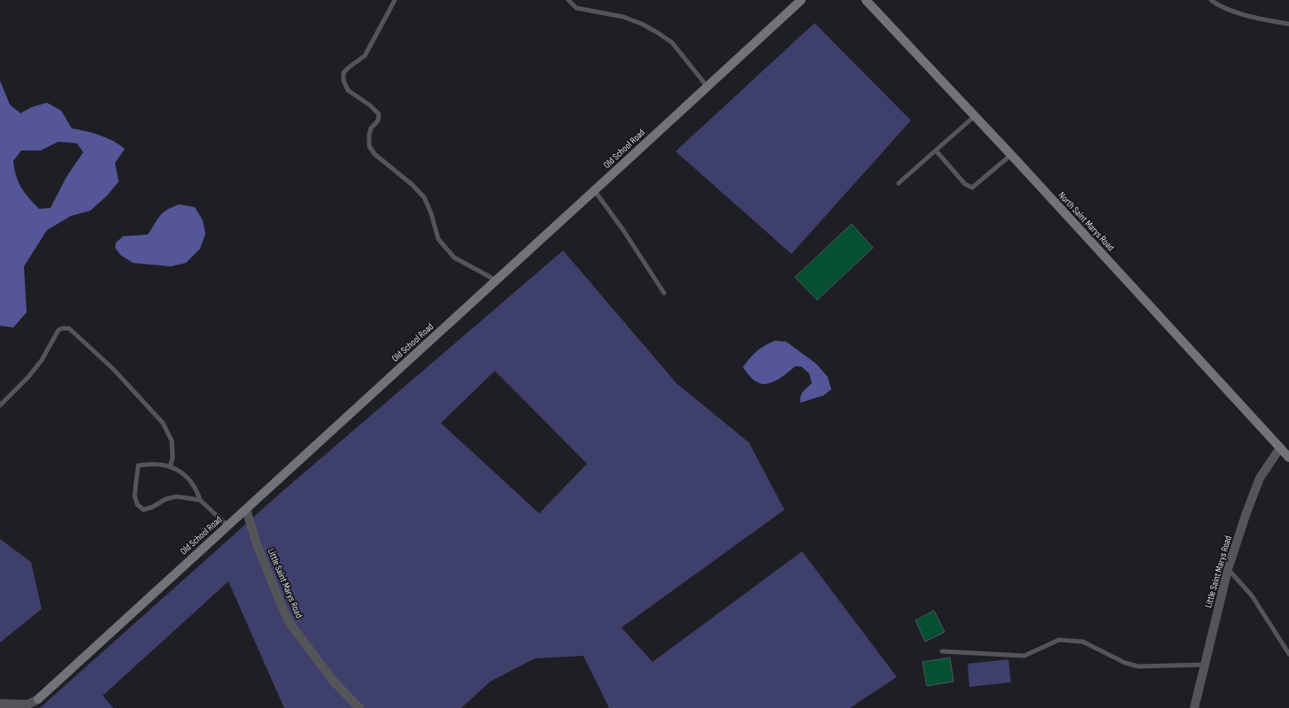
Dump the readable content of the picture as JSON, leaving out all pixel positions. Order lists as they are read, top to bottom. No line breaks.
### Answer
{"streets":{"street":["Old School Road","North Saint Marys Road","Little Saint Marys Road"]},"crossings":[["Old School Road","Little Saint Marys Road"],["North Saint Marys Road","Little Saint Marys Road"]]}
